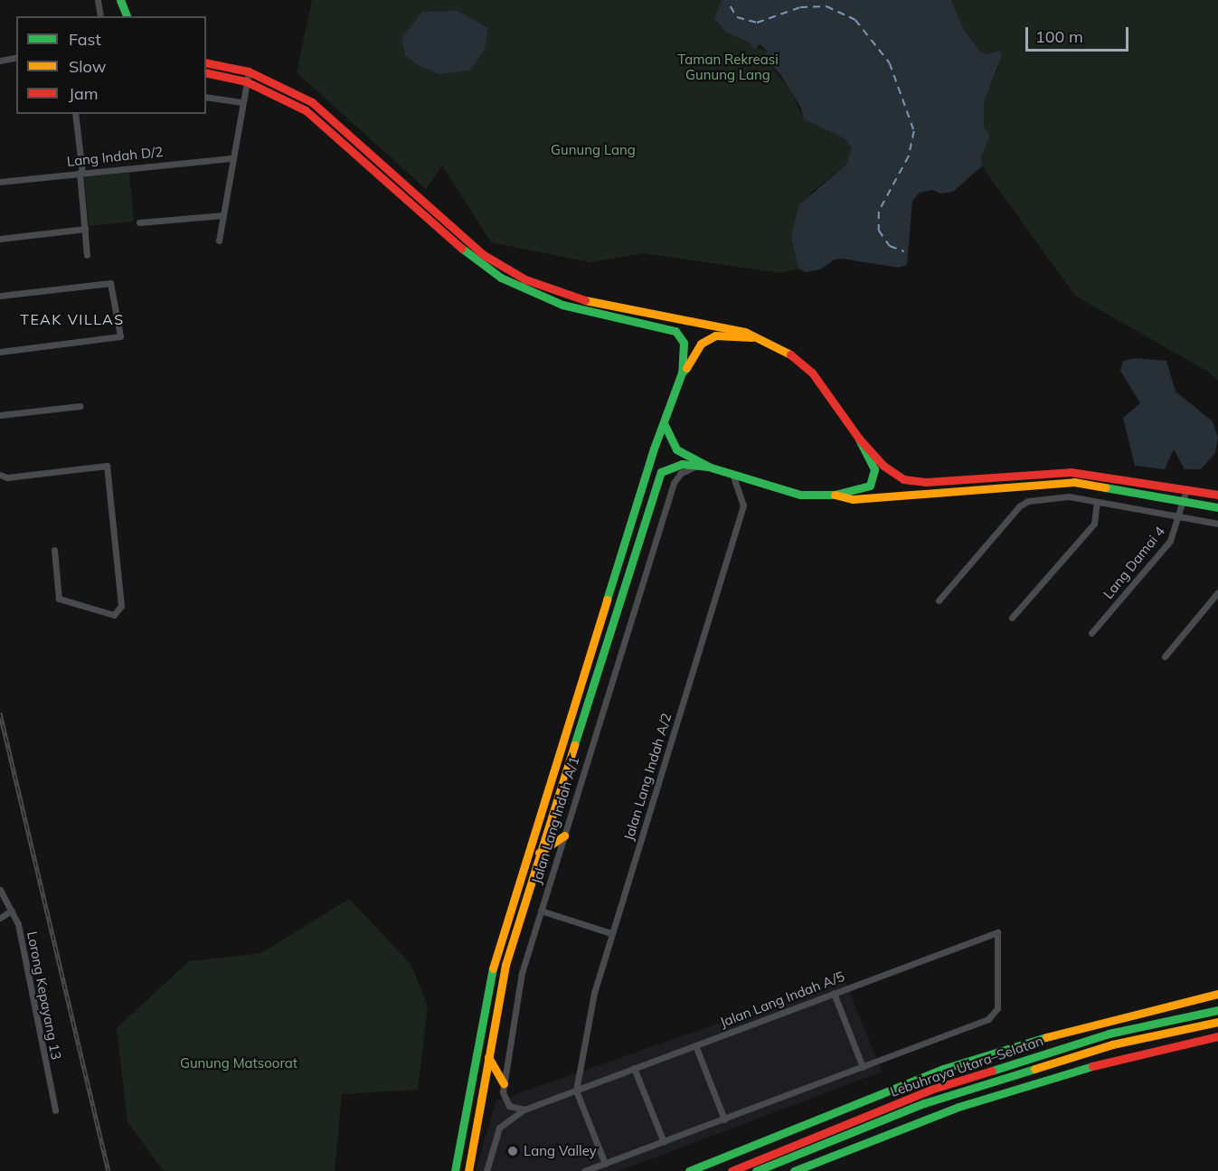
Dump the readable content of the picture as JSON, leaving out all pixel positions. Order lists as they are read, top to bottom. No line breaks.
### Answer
{"streets":{"main road":["Jalan Lang Indah A/1","Lebuhraya Utara–Selatan"],"street":["Lang Indah D/2","Lang Damai 4","Jalan Lang Indah A/2","Lorong Kepayang 13","Jalan Lang Indah A/5"]},"crossings":[["Jalan Lang Indah A/2","Jalan Lang Indah A/5"],["Jalan Lang Indah A/1","Jalan Lang Indah A/5"]],"districts":["TEAK VILLAS"],"parks":["Taman Rekreasi Gunung Lang","Gunung Lang","Gunung Matsoorat"],"places":["Lang Valley"],"legend":["Fast","Slow","Jam"],"scale_bar":"100 m"}
